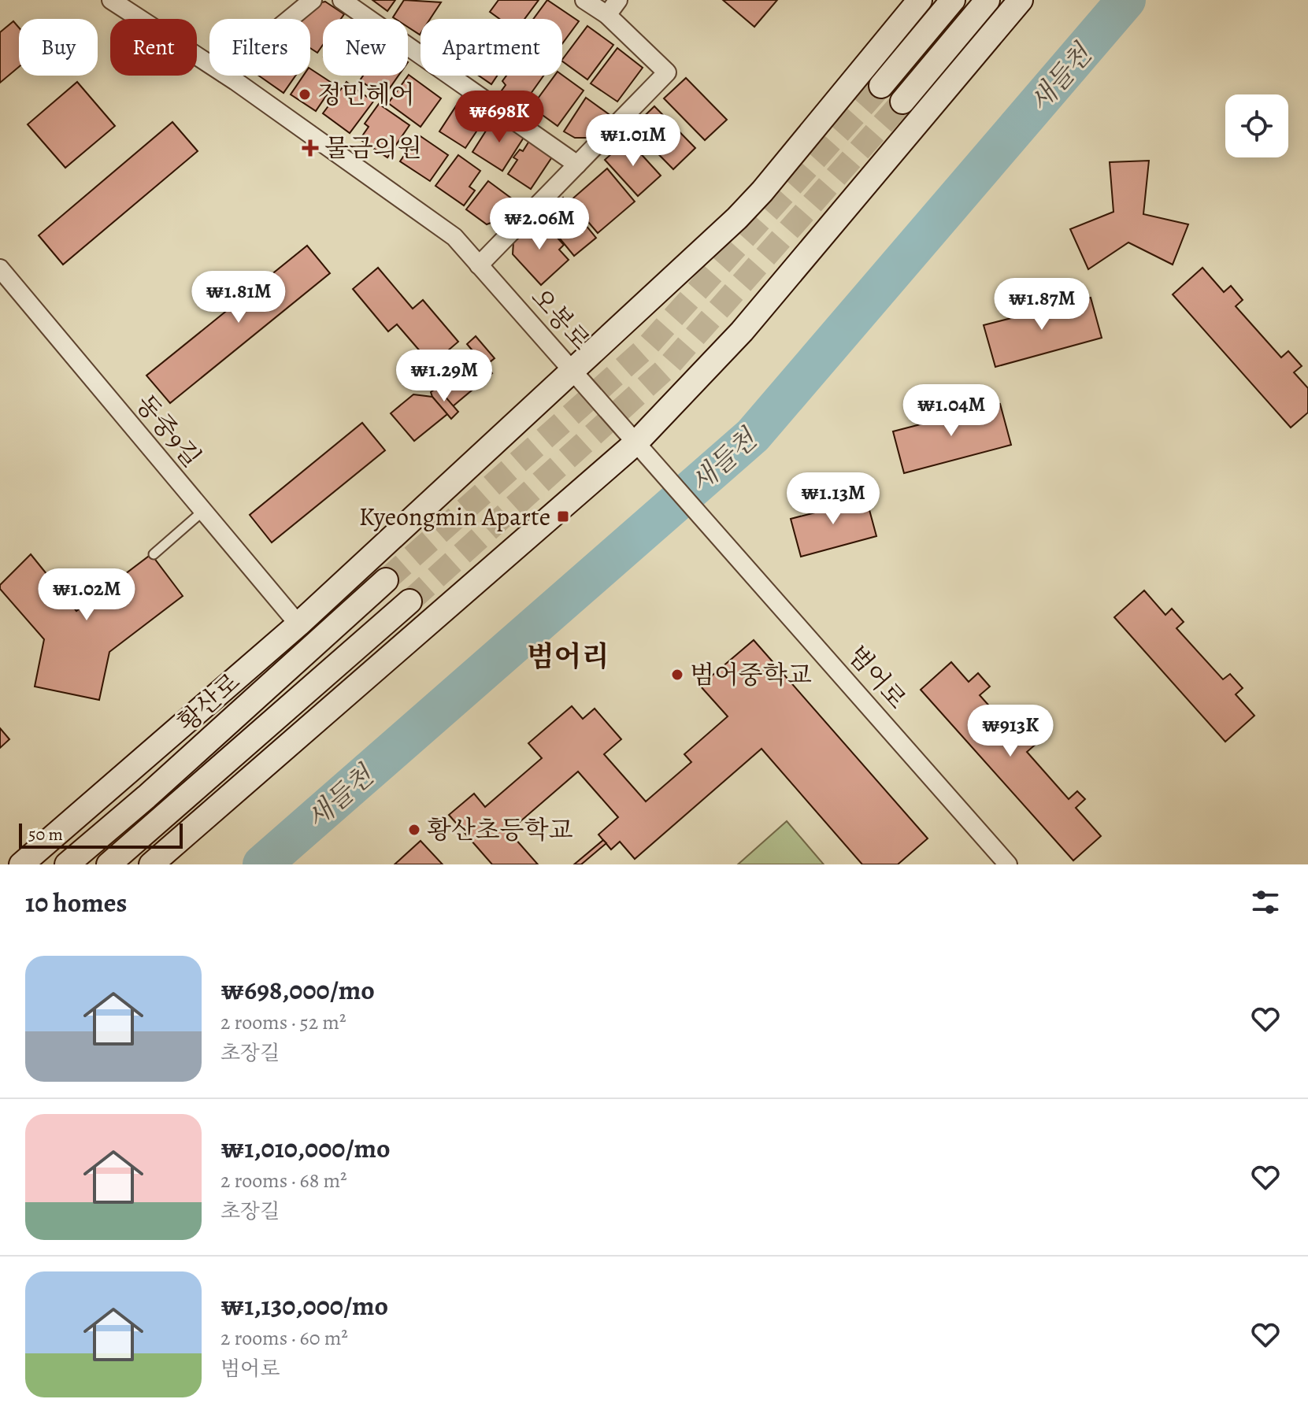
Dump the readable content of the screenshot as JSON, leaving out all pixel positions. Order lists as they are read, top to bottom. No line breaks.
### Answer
{"streets":{"main road":["황산로"],"street":["오봉로","동중9길","범어로"]},"crossings":[["오봉로","범어로"]],"districts":["범어리"],"water":["새들천"],"places":{"other":["정민헤어","범어중학교","황산초등학교"],"health":["물금의원"],"transit":["Kyeongmin Aparte"]},"scale_bar":"50 m","page":{"chip":["Buy","Rent","Filters","New","Apartment"],"price":["₩698K","₩1.01M","₩2.06M","₩1.81M","₩1.87M","₩1.29M","₩1.04M","₩1.13M","₩1.02M","₩913K"],"scale":"50 m","heading":"10 homes","list":[{"name":"₩698,000/mo","note":"2 rooms · 52 m² · 초장길"},{"name":"₩1,010,000/mo","note":"2 rooms · 68 m² · 초장길"},{"name":"₩1,130,000/mo","note":"2 rooms · 60 m² · 범어로"}]}}
